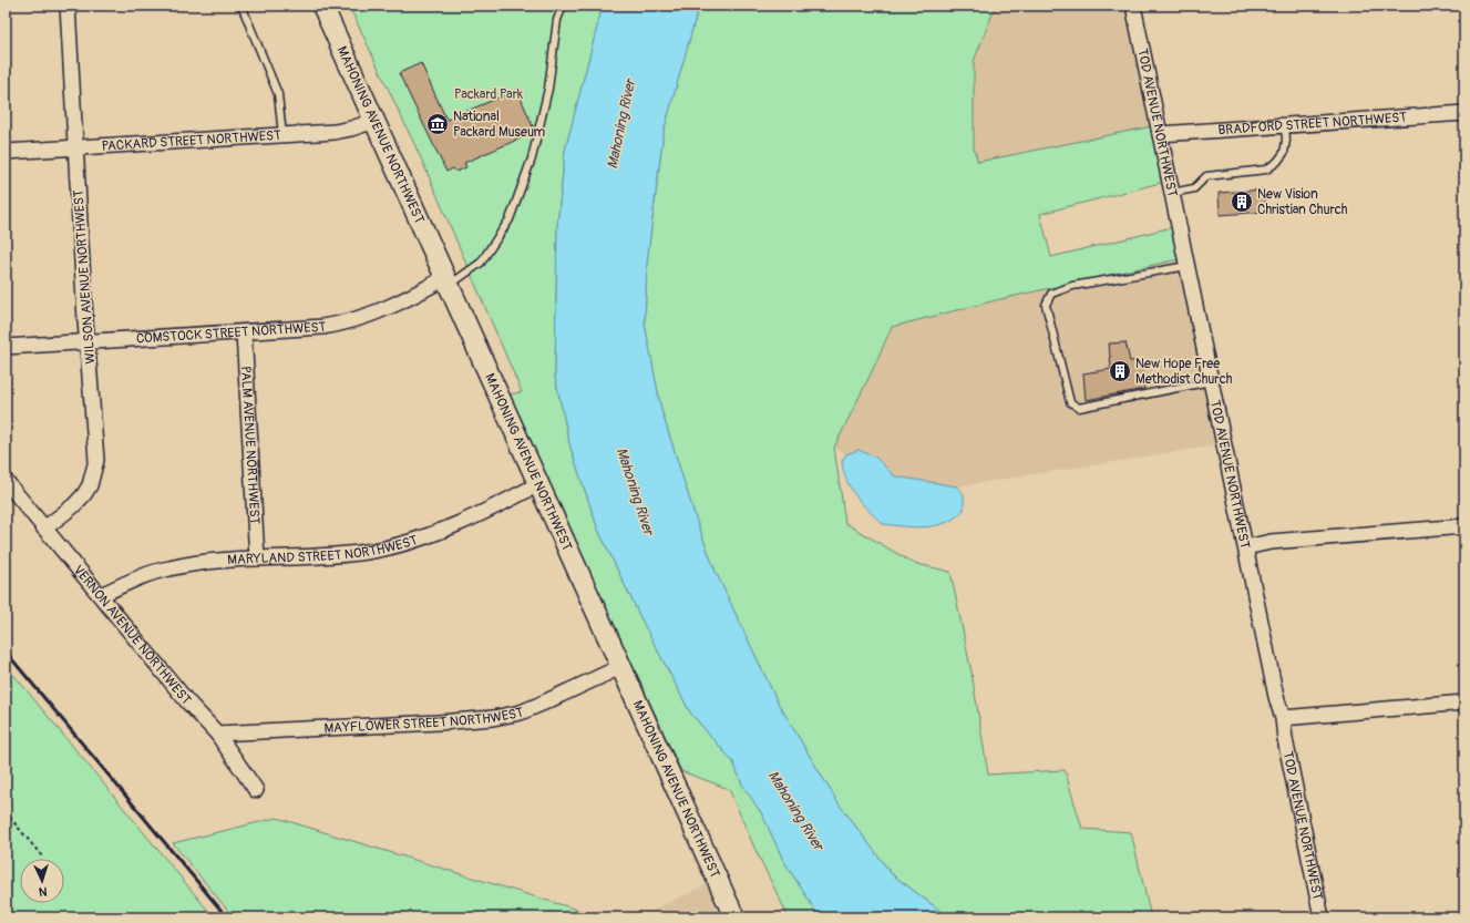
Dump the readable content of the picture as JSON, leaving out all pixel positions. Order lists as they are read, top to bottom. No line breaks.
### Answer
{"streets":{"main road":["MAHONING AVENUE NORTHWEST"],"street":["TOD AVENUE NORTHWEST","BRADFORD STREET NORTHWEST","PACKARD STREET NORTHWEST","WILSON AVENUE NORTHWEST","COMSTOCK STREET NORTHWEST","PALM AVENUE NORTHWEST","MARYLAND STREET NORTHWEST","VERNON AVENUE NORTHWEST","MAYFLOWER STREET NORTHWEST"]},"crossings":[["TOD AVENUE NORTHWEST","BRADFORD STREET NORTHWEST"],["MAHONING AVENUE NORTHWEST","PACKARD STREET NORTHWEST"],["MAHONING AVENUE NORTHWEST","COMSTOCK STREET NORTHWEST"],["MAHONING AVENUE NORTHWEST","MARYLAND STREET NORTHWEST"],["MAHONING AVENUE NORTHWEST","MAYFLOWER STREET NORTHWEST"],["PACKARD STREET NORTHWEST","WILSON AVENUE NORTHWEST"],["WILSON AVENUE NORTHWEST","COMSTOCK STREET NORTHWEST"],["WILSON AVENUE NORTHWEST","VERNON AVENUE NORTHWEST"],["COMSTOCK STREET NORTHWEST","PALM AVENUE NORTHWEST"],["PALM AVENUE NORTHWEST","MARYLAND STREET NORTHWEST"],["MARYLAND STREET NORTHWEST","VERNON AVENUE NORTHWEST"],["VERNON AVENUE NORTHWEST","MAYFLOWER STREET NORTHWEST"]],"water":["Mahoning River"],"parks":["Packard Park"],"places":{"museum":["National Packard Museum"],"building":["New Vision Christian Church","New Hope Free Methodist Church"]},"north":"bottom"}
